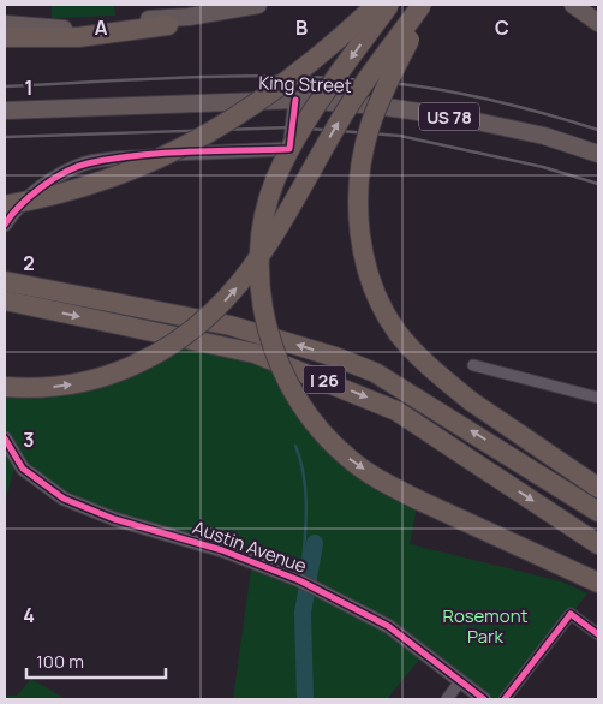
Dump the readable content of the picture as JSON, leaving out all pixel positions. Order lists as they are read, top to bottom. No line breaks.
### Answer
{"streets":{"highway":["I 26"],"main road":["King Street","US 78"],"street":["Austin Avenue"]},"parks":["Rosemont Park"],"scale_bar":"100 m","grid":{"columns":["A","B","C"],"rows":["1","2","3","4"]}}
